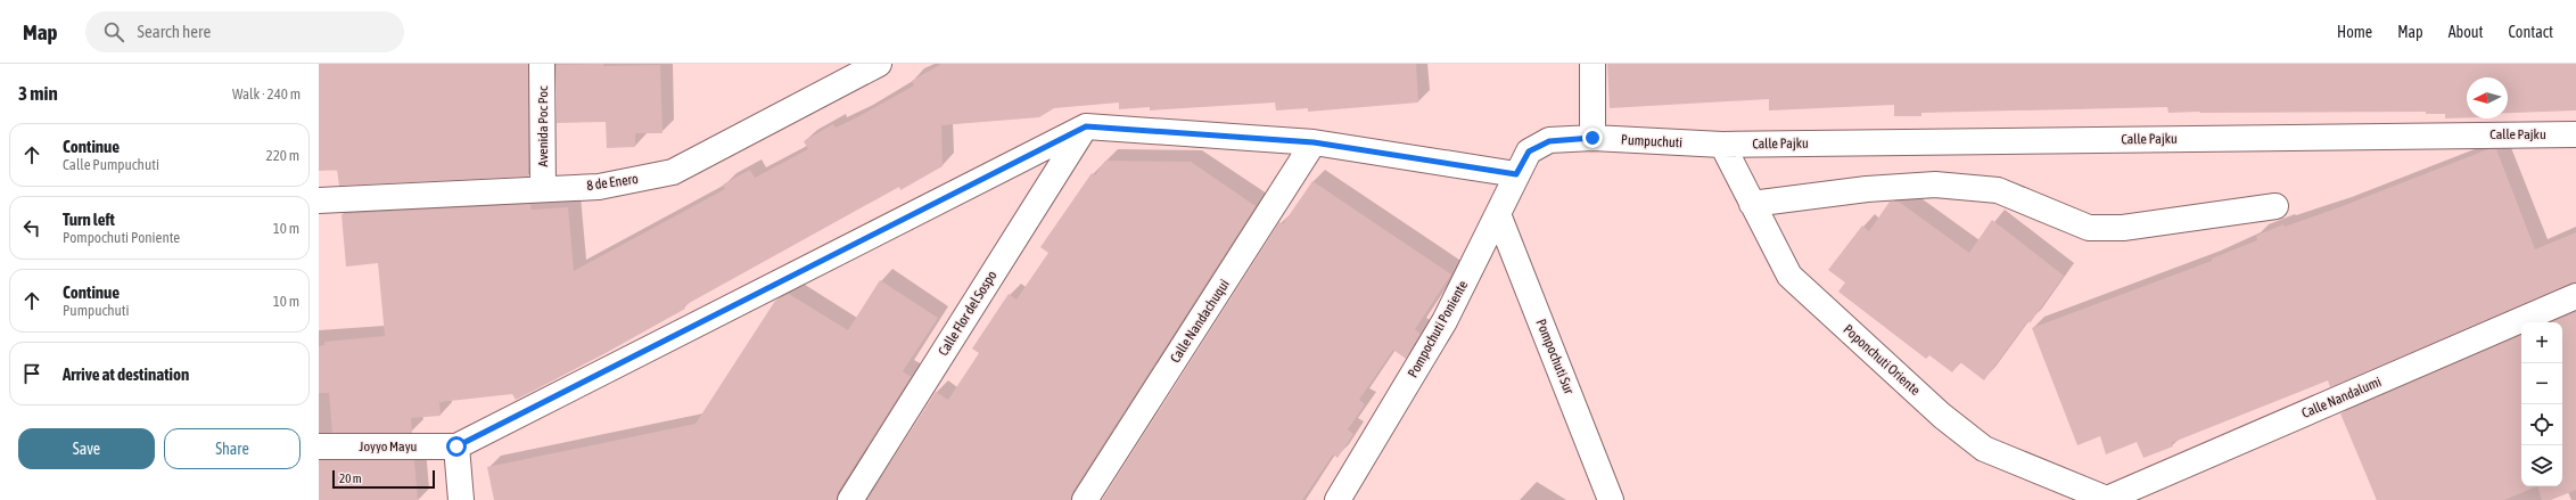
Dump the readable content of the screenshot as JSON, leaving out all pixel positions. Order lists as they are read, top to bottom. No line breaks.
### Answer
{"streets":{"street":["Avenida Poc Poc","Calle Pajku","Pumpuchuti","8 de Enero","Calle Flor del Sospo","Calle Nandachuqui","Pompochuti Poniente","Pompochuti Sur","Poponchuti Oriente","Calle Nandalumi","Joyyo Mayu"]},"crossings":[["Avenida Poc Poc","8 de Enero"],["Calle Pajku","Pumpuchuti"],["Calle Pajku","Poponchuti Oriente"],["Pumpuchuti","Pompochuti Poniente"],["Pumpuchuti","Poponchuti Oriente"],["Pompochuti Poniente","Pompochuti Sur"],["Poponchuti Oriente","Calle Nandalumi"]],"scale_bar":"20 m","north":"left","page":{"header":"Map","search":"Search here","nav":["Home","Map","About","Contact"],"heading":["3 min","Walk · 240 m"],"list":[["Continue","Calle Pumpuchuti","220 m"],["Turn left","Pompochuti Poniente","10 m"],["Continue","Pumpuchuti","10 m"],"Arrive at destination"],"map_buttons":["+","−"],"buttons":["Save","Share"],"scale":"20 m"}}
